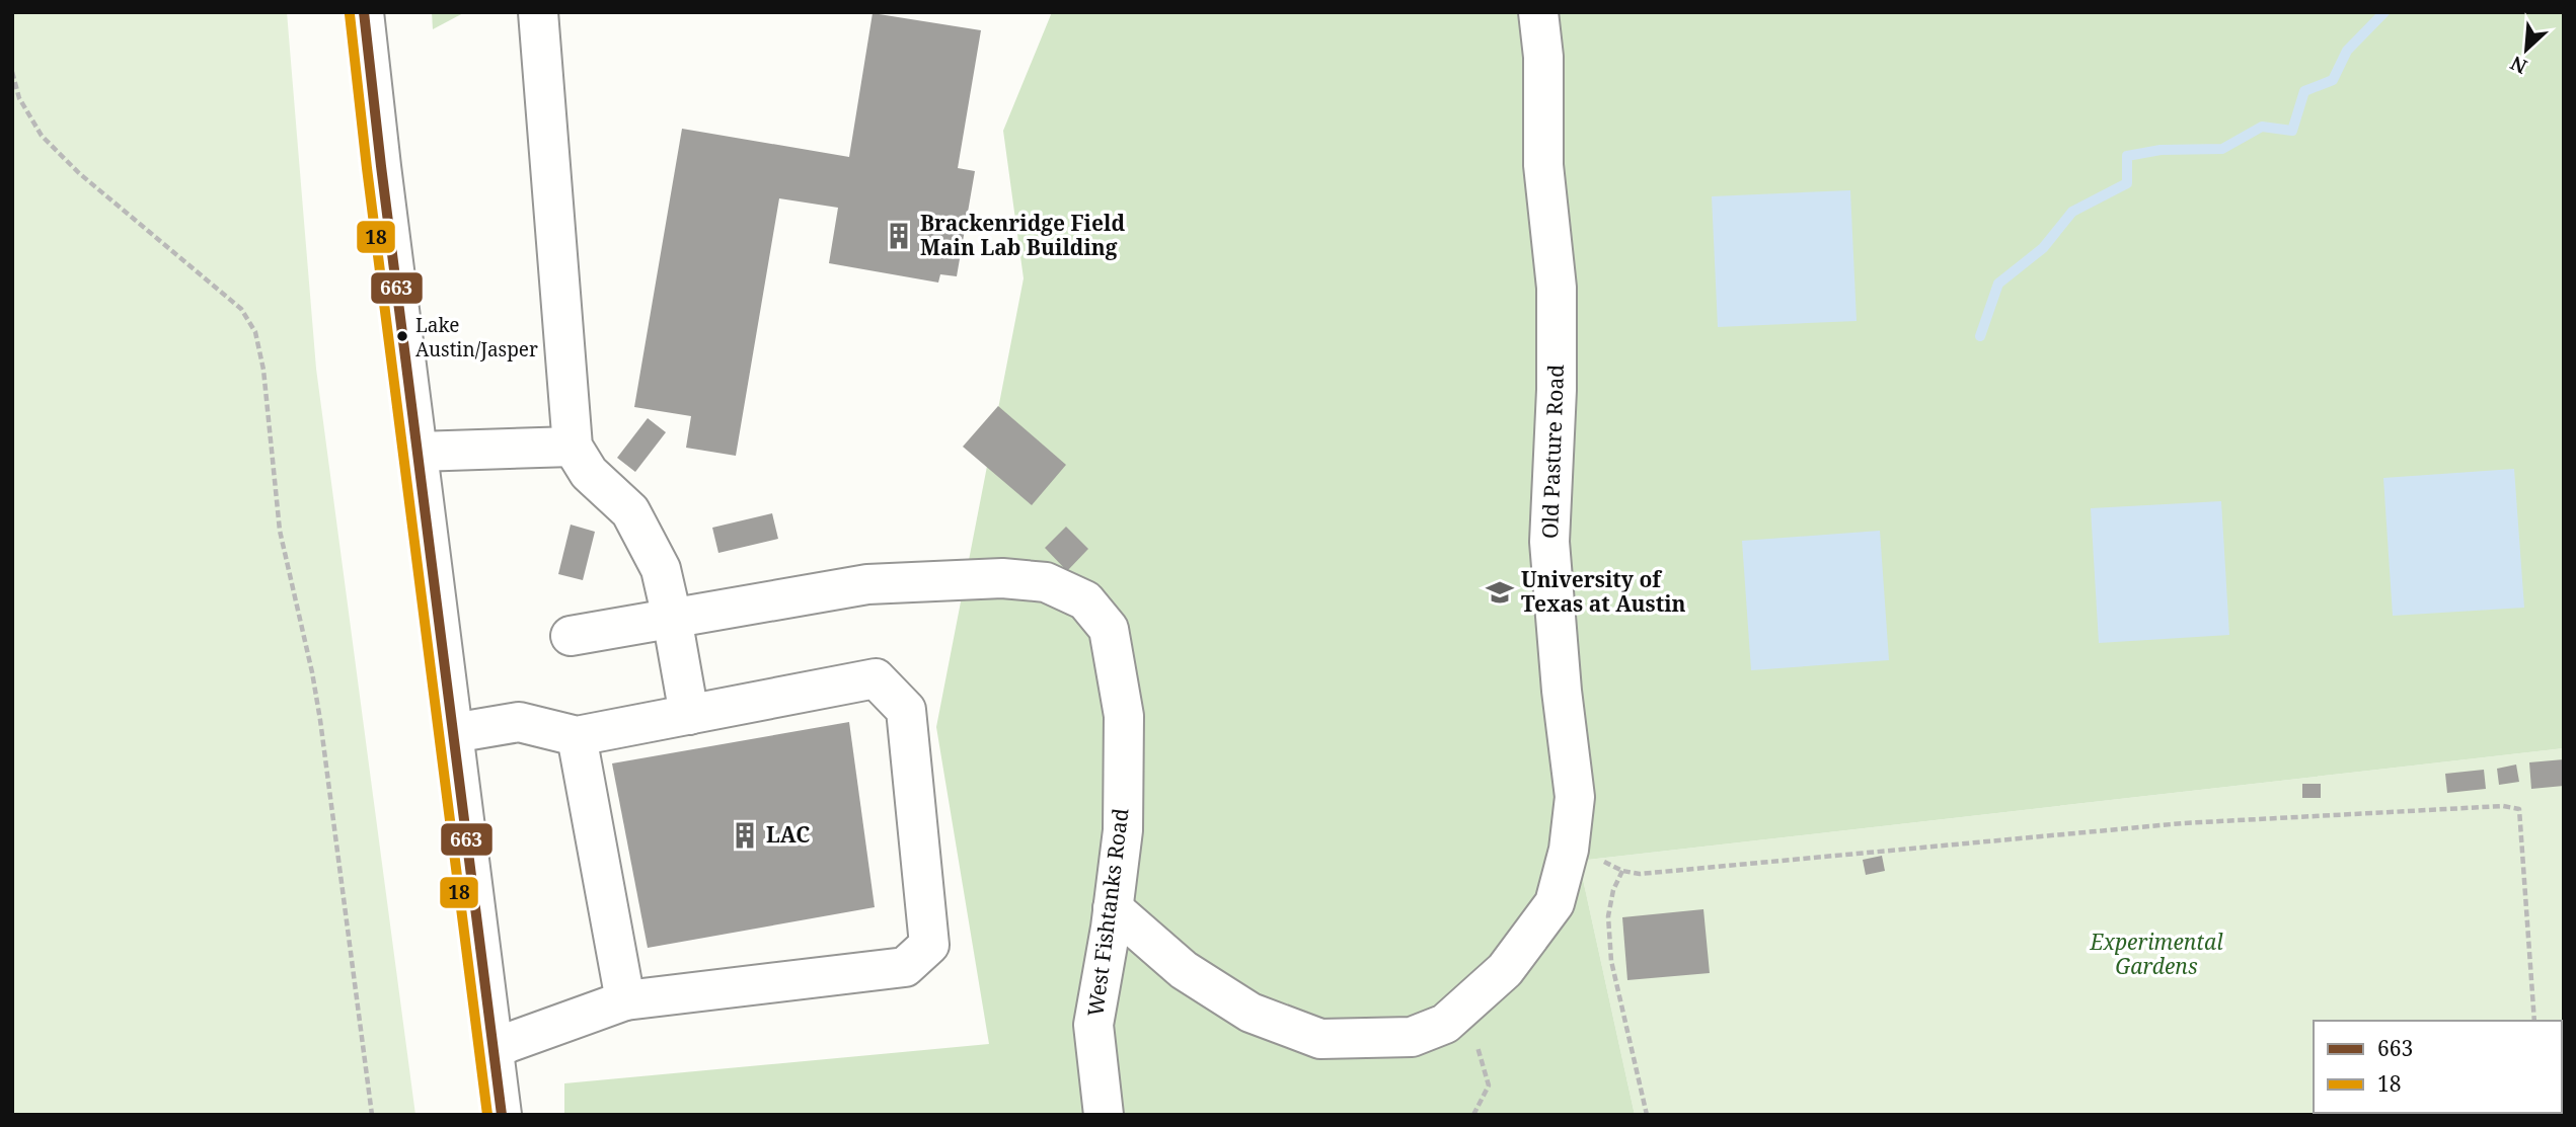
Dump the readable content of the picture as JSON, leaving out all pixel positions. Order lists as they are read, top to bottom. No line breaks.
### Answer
{"streets":{"street":["Old Pasture Road","West Fishtanks Road"]},"crossings":[["Old Pasture Road","West Fishtanks Road"]],"parks":["Experimental Gardens"],"places":{"building":["Brackenridge Field Main Lab Building","LAC"],"other":["Lake Austin/Jasper"],"school or university":["University of Texas at Austin"]},"lines":["transit line 663","transit line 18"],"legend":["663","18"],"north":"bottom left"}
